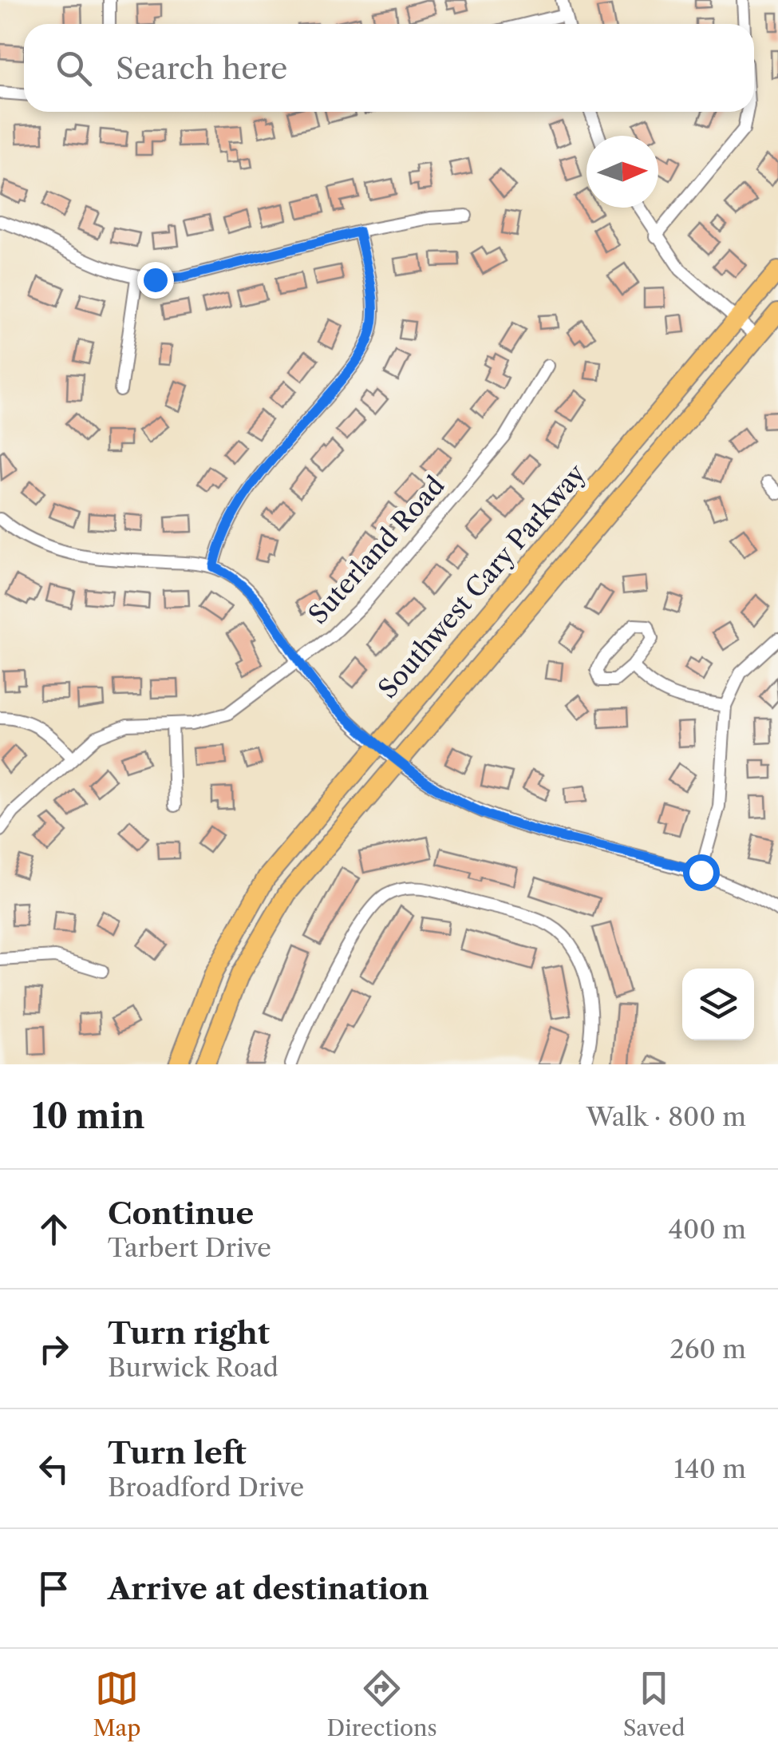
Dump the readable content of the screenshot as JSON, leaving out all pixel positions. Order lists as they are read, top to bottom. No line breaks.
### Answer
{"streets":{"main road":["Southwest Cary Parkway"],"street":["Suterland Road"]},"north":"right","page":{"search":"Search here","heading":["10 min","Walk · 800 m"],"list":[["Continue","Tarbert Drive","400 m"],["Turn right","Burwick Road","260 m"],["Turn left","Broadford Drive","140 m"],"Arrive at destination"],"nav":["Map","Directions","Saved"]}}
